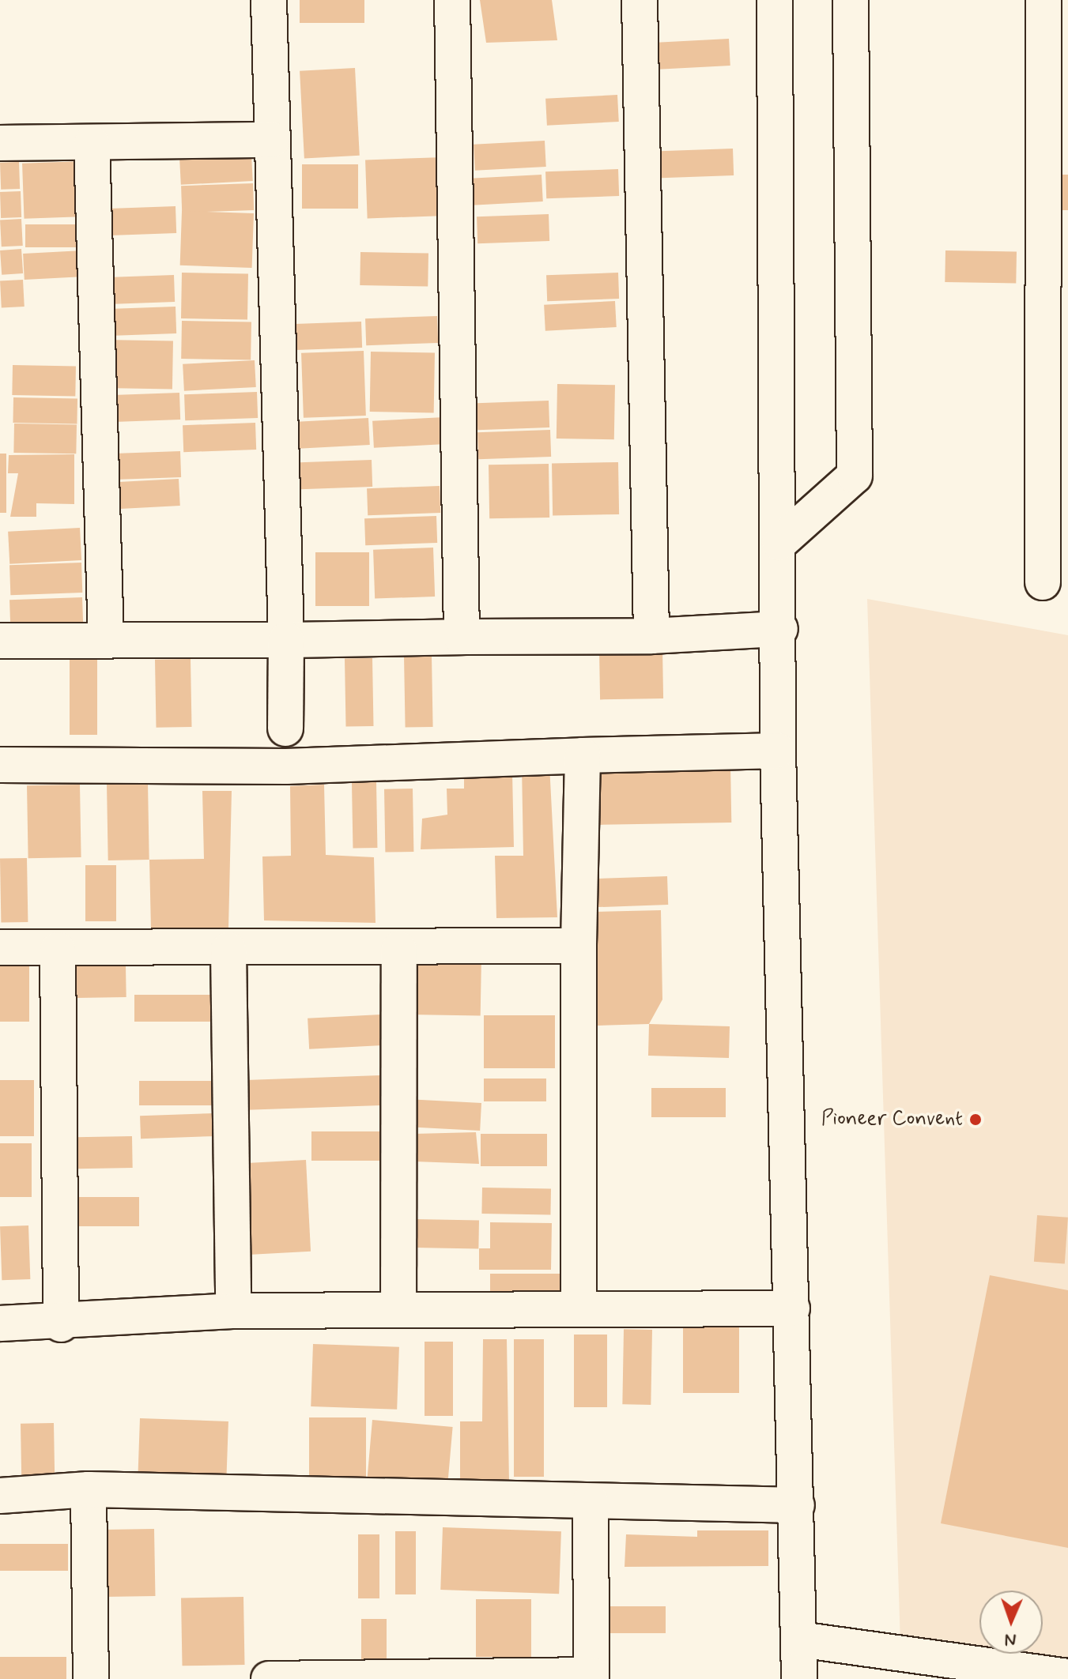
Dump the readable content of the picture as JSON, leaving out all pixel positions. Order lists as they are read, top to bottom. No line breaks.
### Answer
{"places":["Pioneer Convent"],"north":"bottom"}
